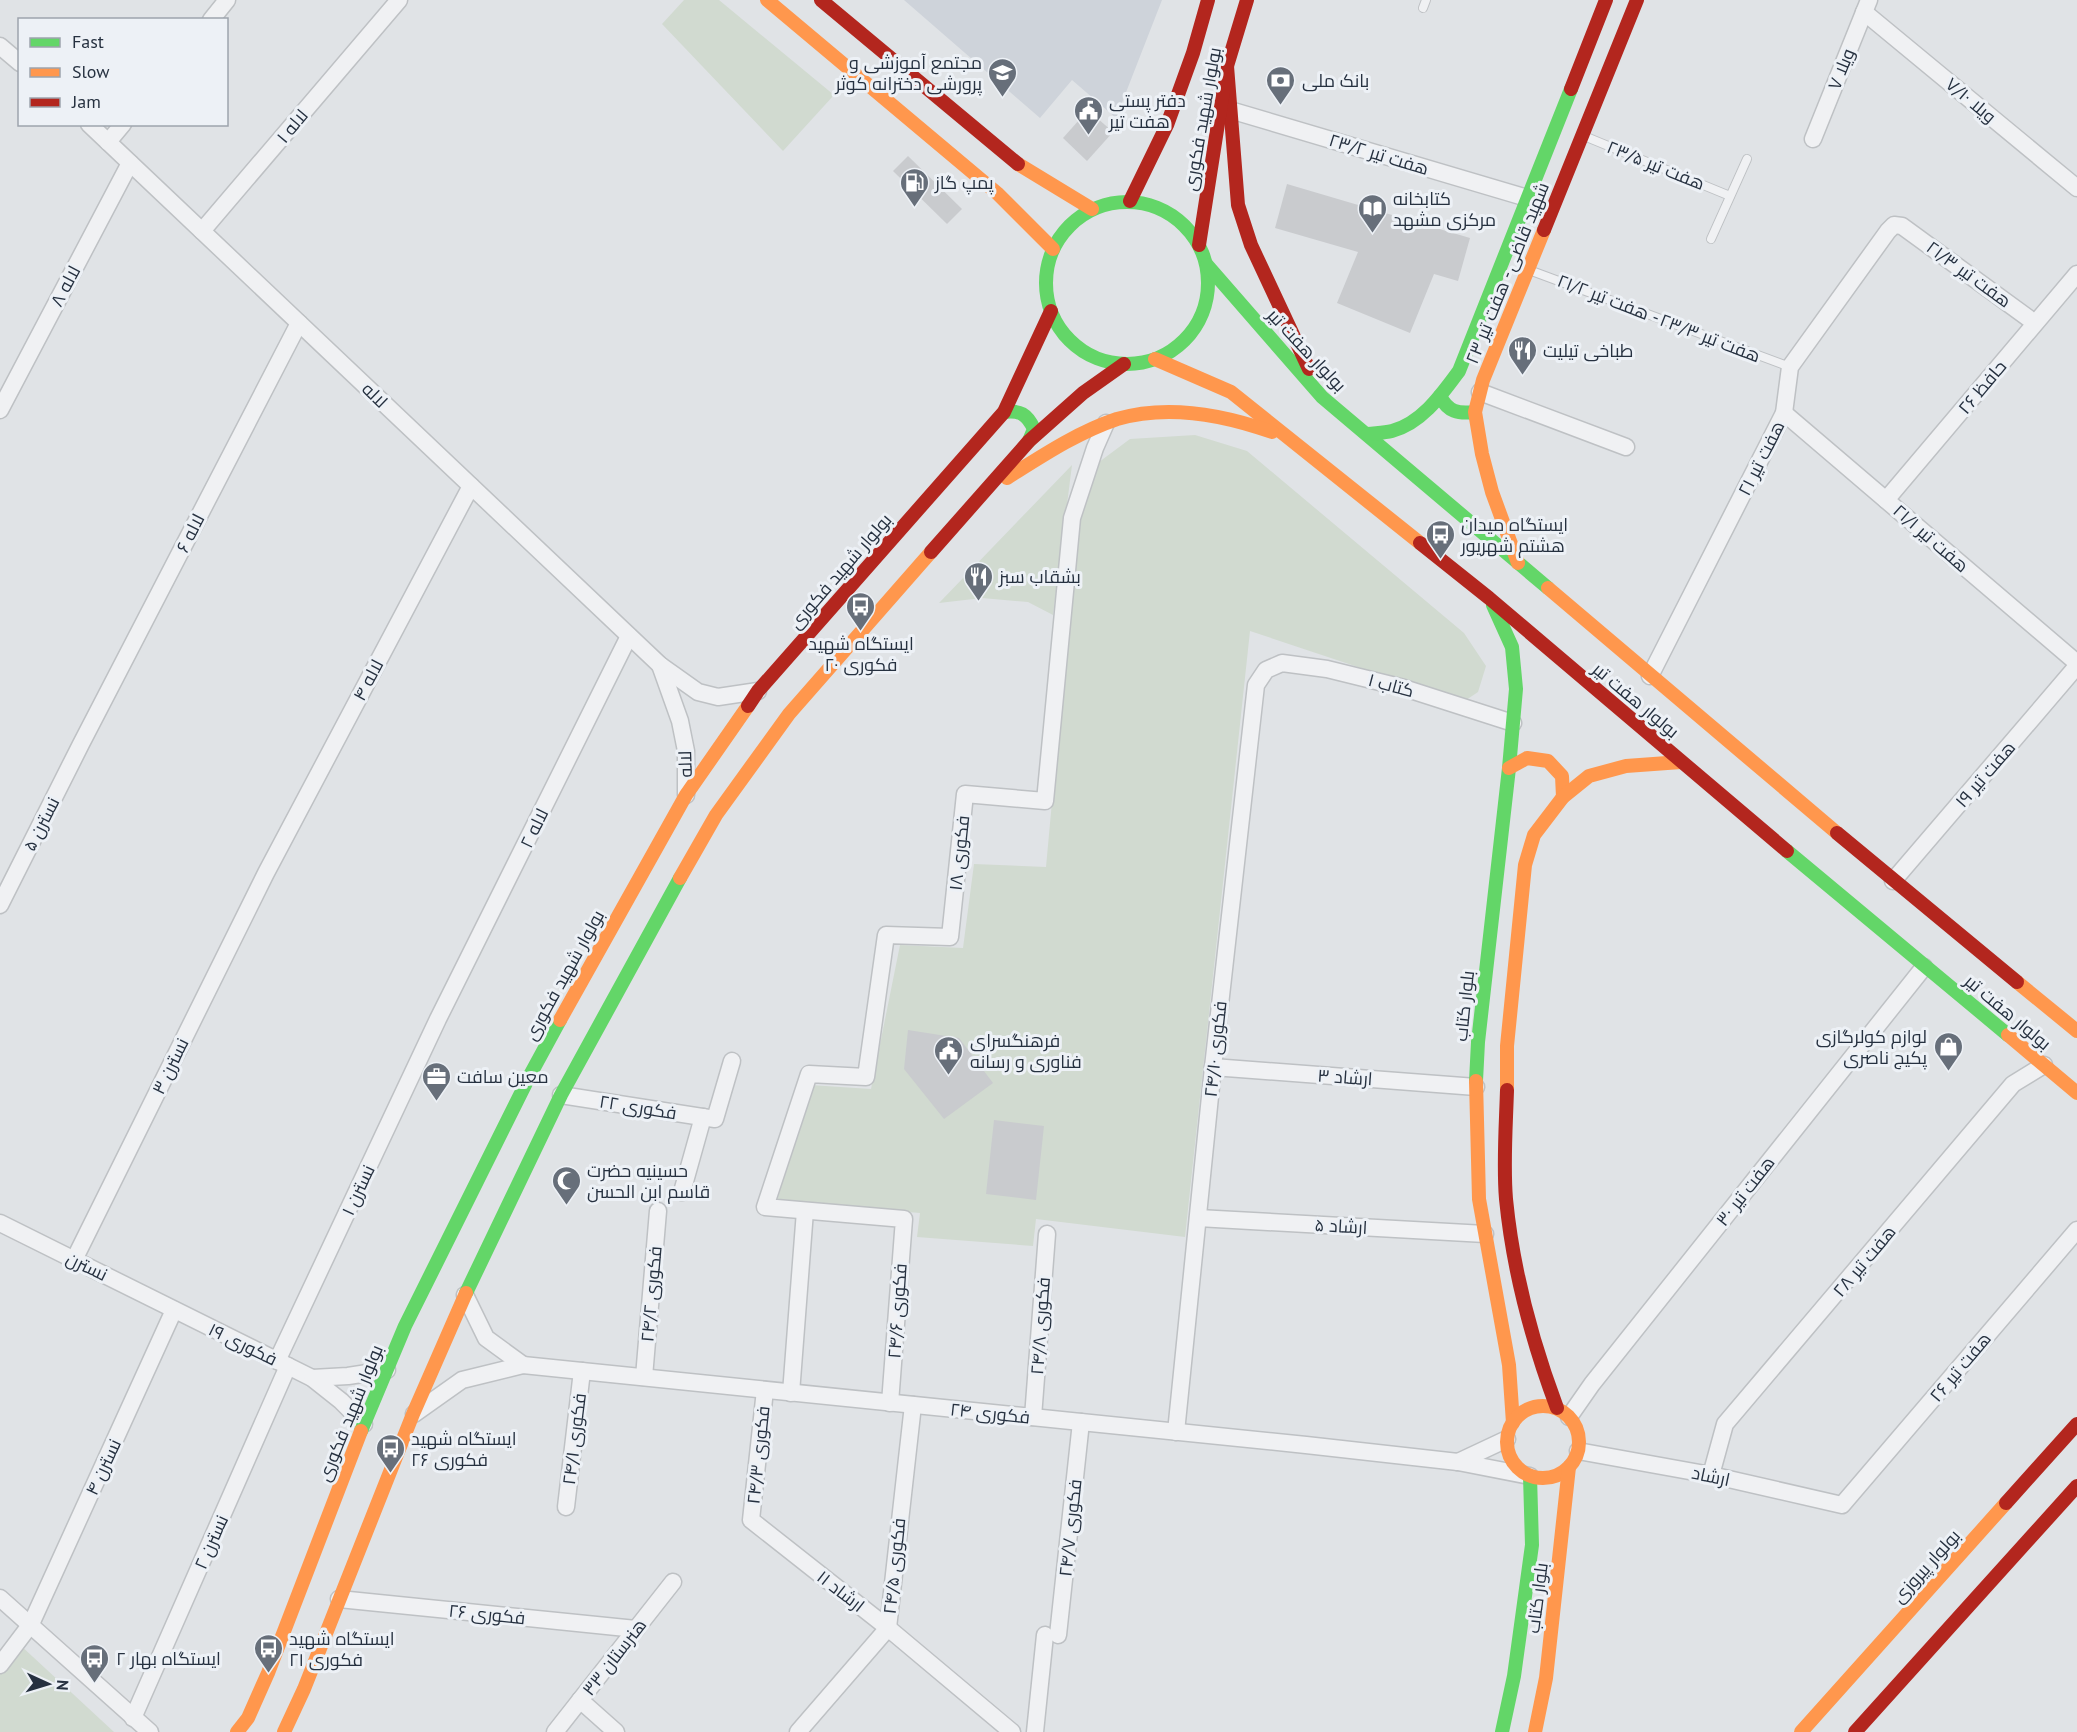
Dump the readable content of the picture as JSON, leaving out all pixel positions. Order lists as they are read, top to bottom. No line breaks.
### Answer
{"streets":{"main road":["بولوار شهید فکوری","شهید قاضی - هفت تیر ۲۳","بولوار هفت تیر","بلوار کتاب","بولوار پیروزی"],"street":["ویلا ۷","ویلا ۷/۱۰","لاله ۱","هفت تیر ۲۳/۲","هفت تیر ۲۱/۳","لاله ۸","حافظ ۲۶","لاله","هفت تیر ۲۱","لاله ۶","هفت تیر ۲۱/۱","لاله ۴","کتاب ۱","هفت تیر ۱۹","نسترن ۵","لاله ۲","فکوری ١٨","فکوری ۲۴/۱۰","نسترن ۳","ارشاد ۳","فکوری ۲۲","نسترن ۱","هفت تیر ۳۰","ارشاد ۵","هفت تیر ۲۸","نسترن","فکوری ۲۴/۲","فکوری ۲۴/۶","فکوری ۲۴/۸","فکوری ۱۹","هفت تیر ۲۶","فکوری ۲۴","فکوری ۲۴/۱","فکوری ۲۴/۳","نسترن ۴","ارشاد","فکوری ۲۴/۷","نسترن ۲","فکوری ۲۴/۵","ارشاد ۱۱","فکوری ۲۶","هنرستان ۳۳"],"lane":["هفت تیر ۲۳/۵","هفت تیر ۲۳/۳ - هفت تیر ۲۱/۲"]},"crossings":[["ویلا ۷","ویلا ۷/۱۰"],["بولوار شهید فکوری","بولوار هفت تیر"],["بولوار شهید فکوری","لاله"],["بولوار شهید فکوری","فکوری ۱۹"],["لاله ۱","لاله"],["هفت تیر ۲۳/۲","شهید قاضی - هفت تیر ۲۳"],["هفت تیر ۲۳/۵","شهید قاضی - هفت تیر ۲۳"],["شهید قاضی - هفت تیر ۲۳","هفت تیر ۲۳/۳ - هفت تیر ۲۱/۲"],["شهید قاضی - هفت تیر ۲۳","بولوار هفت تیر"],["هفت تیر ۲۱/۳","حافظ ۲۶"],["هفت تیر ۲۱/۳","هفت تیر ۲۱"],["لاله ۸","لاله"],["هفت تیر ۲۳/۳ - هفت تیر ۲۱/۲","هفت تیر ۲۱"],["بولوار هفت تیر","هفت تیر ۲۱"],["بولوار هفت تیر","هفت تیر ۱۹"],["بولوار هفت تیر","بلوار کتاب"],["بولوار هفت تیر","هفت تیر ۳۰"],["بولوار هفت تیر","هفت تیر ۲۸"],["حافظ ۲۶","هفت تیر ۲۱/۱"],["لاله","لاله ۶"],["لاله","لاله ۴"],["لاله","لاله ۲"],["هفت تیر ۲۱","هفت تیر ۲۱/۱"],["لاله ۶","نسترن ۵"],["هفت تیر ۲۱/۱","هفت تیر ۱۹"],["لاله ۴","نسترن ۳"],["کتاب ۱","بلوار کتاب"],["کتاب ۱","فکوری ۲۴/۱۰"],["لاله ۲","نسترن ۱"],["فکوری ١٨","فکوری ۲۴/۶"],["بلوار کتاب","ارشاد ۳"],["بلوار کتاب","هفت تیر ۳۰"],["بلوار کتاب","ارشاد ۵"],["بلوار کتاب","فکوری ۲۴"],["بلوار کتاب","ارشاد"],["فکوری ۲۴/۱۰","ارشاد ۳"],["فکوری ۲۴/۱۰","ارشاد ۵"],["فکوری ۲۴/۱۰","فکوری ۲۴"],["نسترن ۳","نسترن"],["نسترن ۱","فکوری ۱۹"],["نسترن ۱","نسترن ۲"],["هفت تیر ۳۰","فکوری ۲۴"],["هفت تیر ۳۰","ارشاد"],["هفت تیر ۲۸","ارشاد"],["نسترن","فکوری ۱۹"],["نسترن","نسترن ۴"],["فکوری ۲۴/۲","فکوری ۲۴"],["فکوری ۲۴/۶","فکوری ۲۴"],["فکوری ۲۴/۸","فکوری ۲۴"],["فکوری ۱۹","نسترن ۴"],["فکوری ۱۹","نسترن ۲"],["هفت تیر ۲۶","ارشاد"],["فکوری ۲۴","فکوری ۲۴/۱"],["فکوری ۲۴","فکوری ۲۴/۳"],["فکوری ۲۴","ارشاد"],["فکوری ۲۴","فکوری ۲۴/۷"],["فکوری ۲۴","فکوری ۲۴/۵"],["فکوری ۲۴/۳","ارشاد ۱۱"],["فکوری ۲۴/۵","ارشاد ۱۱"],["فکوری ۲۶","هنرستان ۳۳"]],"places":{"school or university":["مجتمع آموزشی و پرورشی دخترانه کوثر"],"bank":["بانک ملی"],"public building":["دفتر پستی هفت تیر","فرهنگسرای فناوری و رسانه"],"fuel station":["پمپ گاز"],"library":["کتابخانه مرکزی مشهد"],"restaurant":["طباخی تیلیت","بشقاب سبز"],"bus stop":["ایستگاه میدان هشتم شهریور","ایستگاه شهید فکوری ۲۰","ایستگاه شهید فکوری ۲۶","ایستگاه شهید فکوری ۲۱","ایستگاه بهار ۲"],"shop":["لوازم کولرگازی پکیج ناصری"],"office":["معین سافت"],"mosque":["حسینیه حضرت قاسم ابن الحسن"]},"legend":["Fast","Slow","Jam"],"north":"right"}
